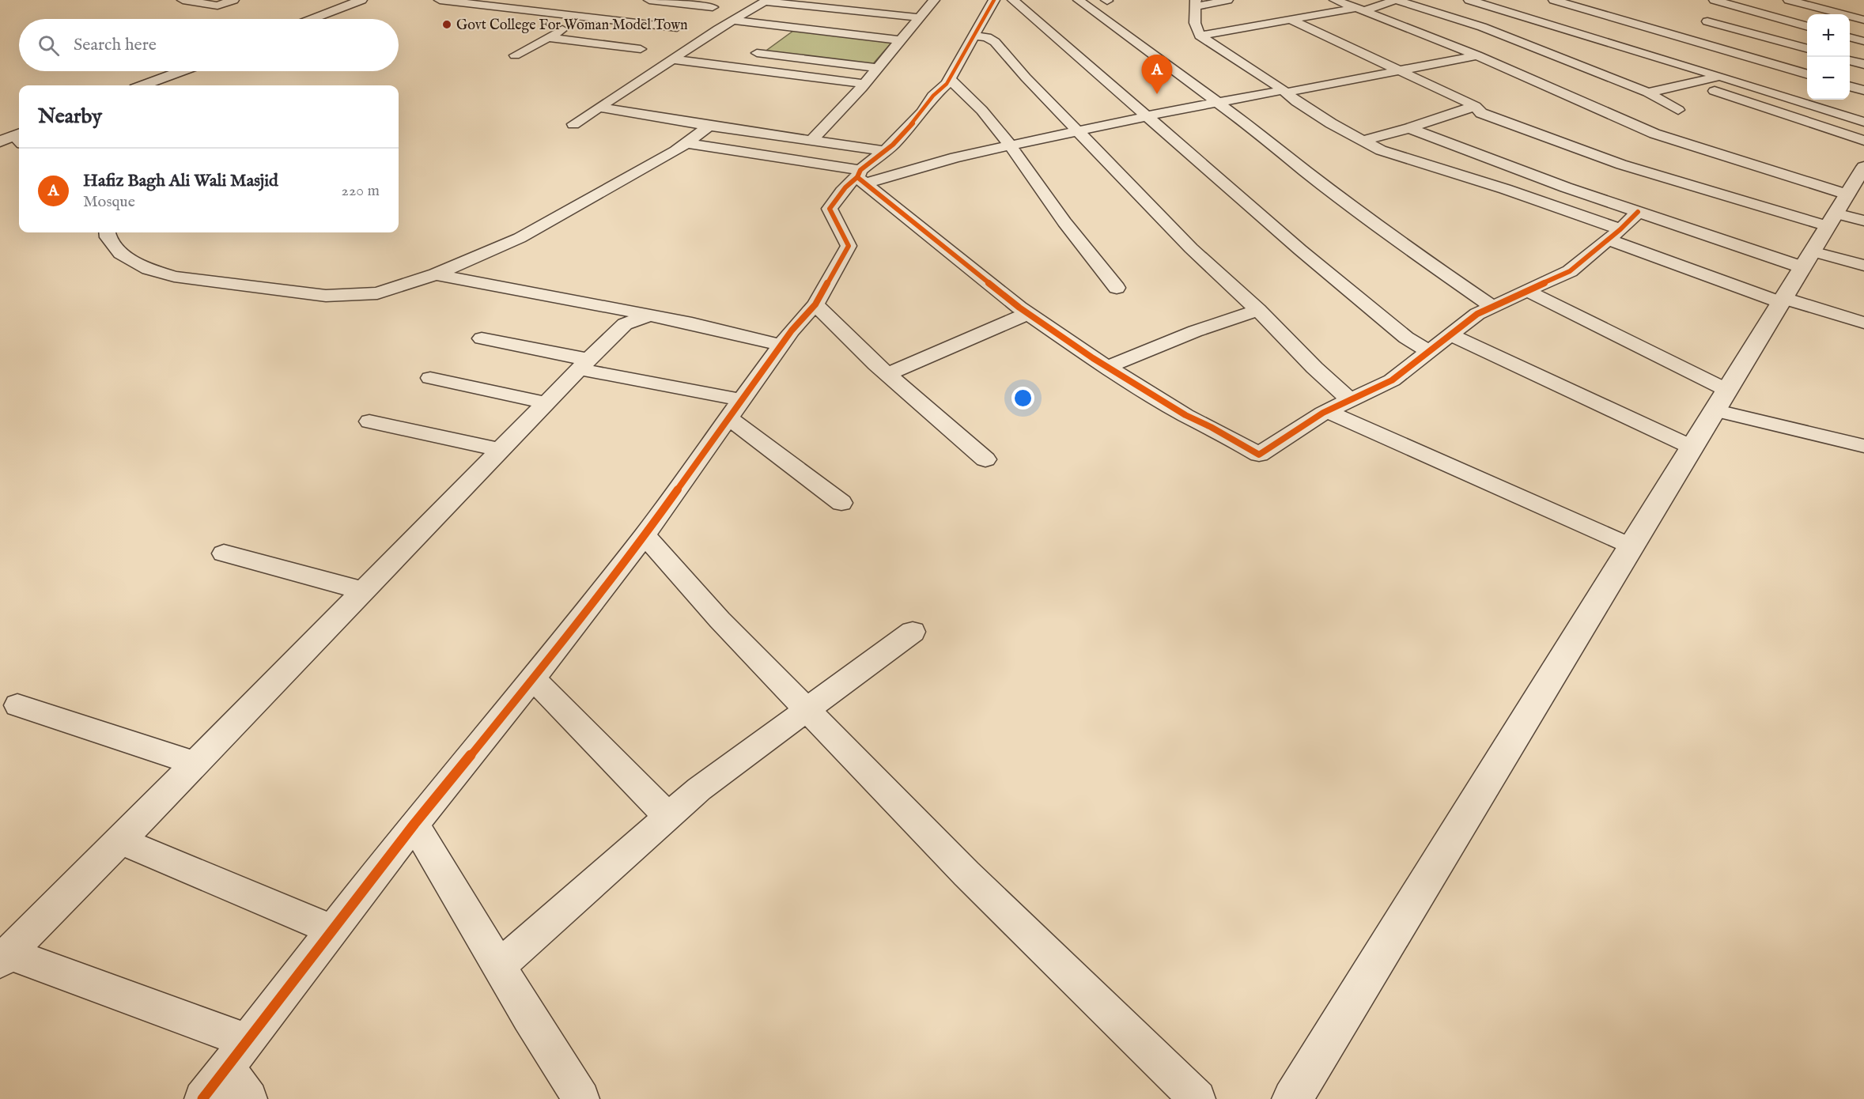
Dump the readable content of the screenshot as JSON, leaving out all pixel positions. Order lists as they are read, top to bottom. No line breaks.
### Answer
{"places":["Govt College For Woman Model Town"],"page":{"map_buttons":["+","−"],"search":"Search here","pins":"A","heading":"Nearby","list":[{"mark":"A","name":"Hafiz Bagh Ali Wali Masjid","note":"Mosque","value":"220 m"}]}}
